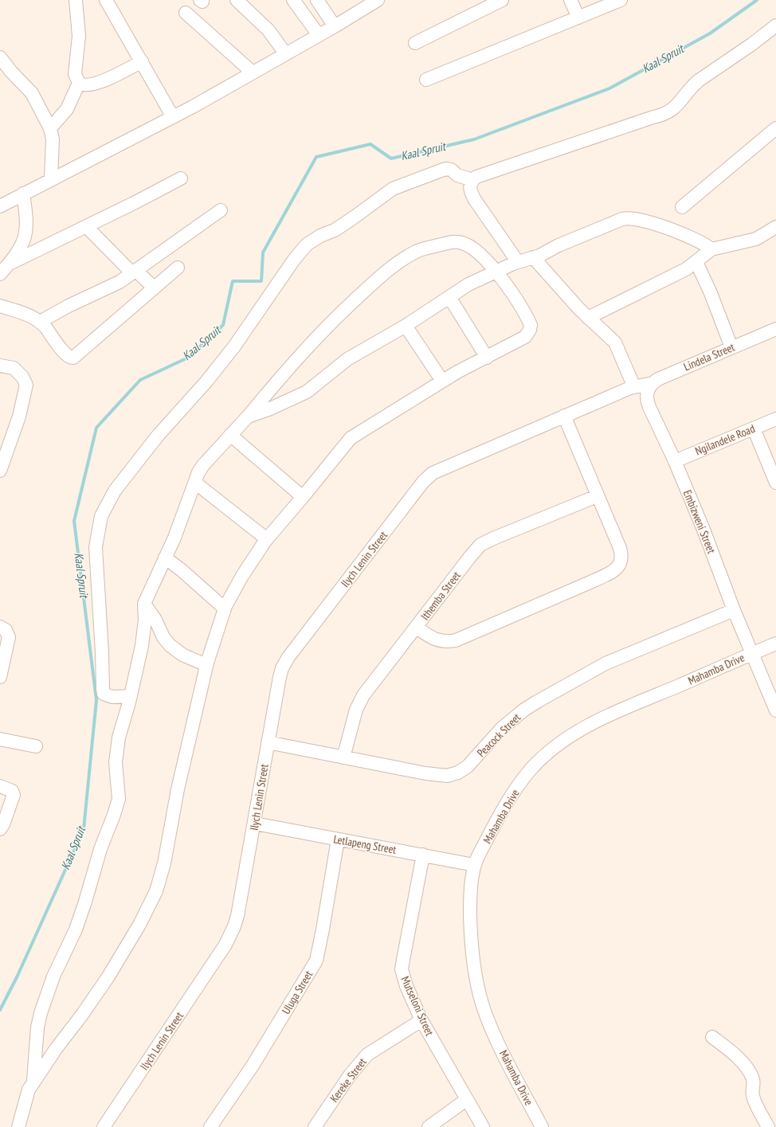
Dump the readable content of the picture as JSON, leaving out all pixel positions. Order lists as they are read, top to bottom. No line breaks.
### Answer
{"streets":{"street":["Lindela Street","Ngilandele Road","Embizweni Street","Ilych Lenin Street","Ithemba Street","Mahamba Drive","Peacock Street","Letlapeng Street","Uluga Street","Mutseloni Street","Kereke Street"]},"crossings":[["Lindela Street","Embizweni Street"],["Lindela Street","Ilych Lenin Street"],["Ngilandele Road","Embizweni Street"],["Embizweni Street","Mahamba Drive"],["Embizweni Street","Peacock Street"],["Ilych Lenin Street","Peacock Street"],["Ilych Lenin Street","Letlapeng Street"],["Ithemba Street","Peacock Street"],["Mahamba Drive","Letlapeng Street"],["Letlapeng Street","Uluga Street"],["Letlapeng Street","Mutseloni Street"],["Mutseloni Street","Kereke Street"]],"water":["Kaal Spruit"]}
